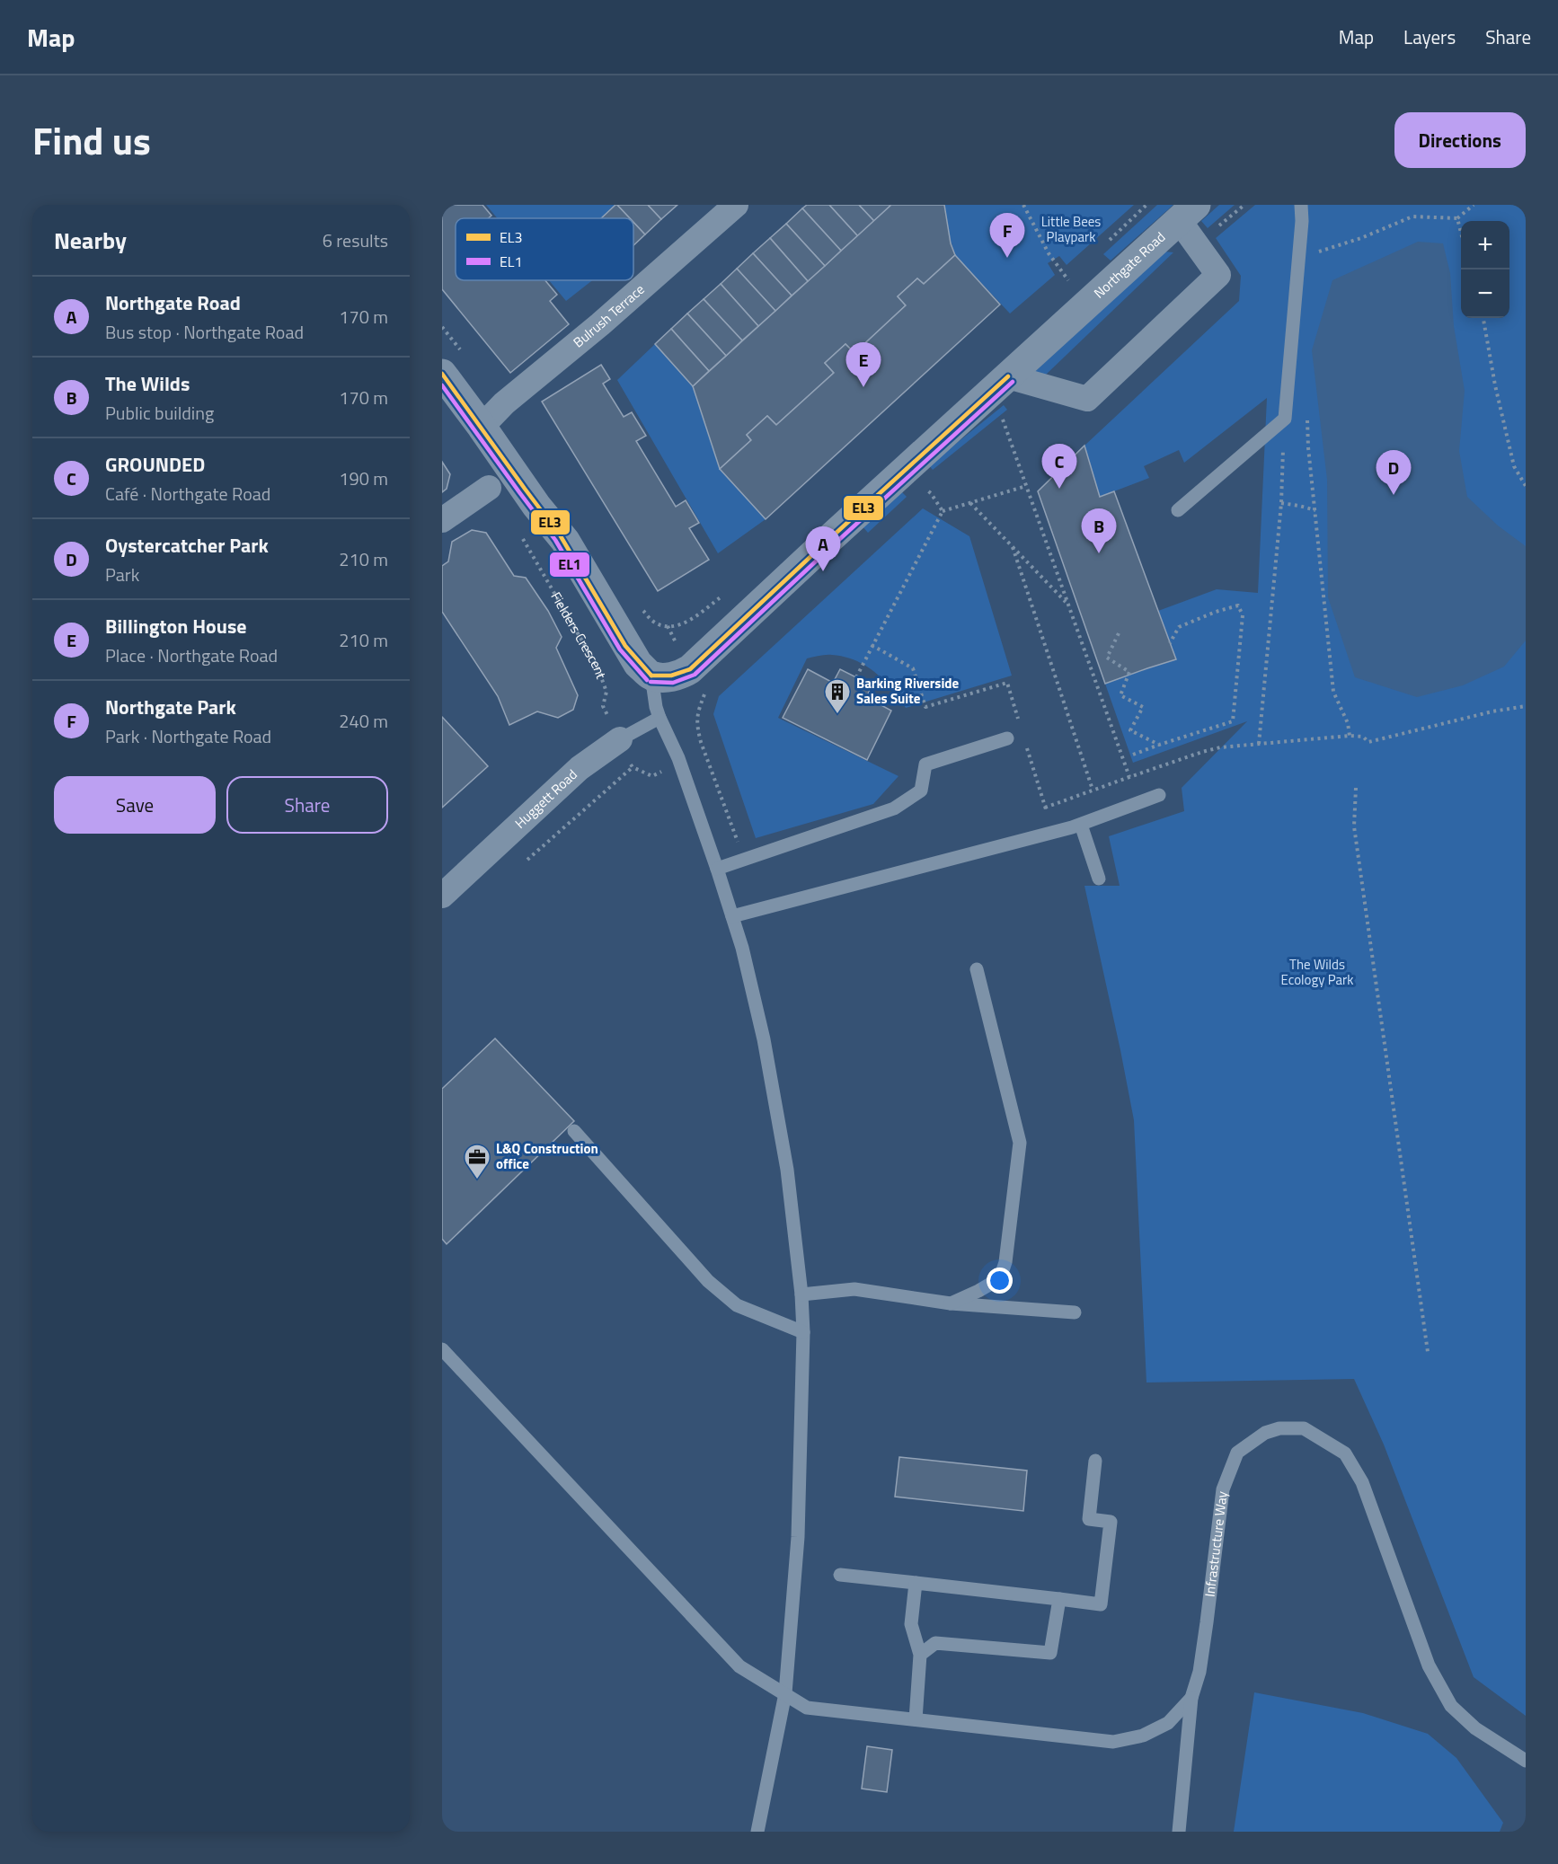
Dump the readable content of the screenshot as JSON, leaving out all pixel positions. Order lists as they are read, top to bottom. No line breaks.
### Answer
{"streets":{"street":["Northgate Road","Bulrush Terrace","Huggett Road"],"lane":["Infrastructure Way"],"path":["Fielders Crescent"]},"crossings":[["Fielders Crescent","Huggett Road"]],"parks":["Little Bees Playpark","The Wilds Ecology Park"],"places":{"building":["Barking Riverside Sales Suite"],"office":["L&Q Construction office"]},"lines":["transit line EL3","transit line EL1"],"legend":["EL3","EL1"],"page":{"header":"Map","nav":["Map","Layers","Share"],"title":"Find us","buttons":["Directions",["Save","Share"]],"heading":["Nearby","6 results"],"pins":["F","E","C","D","B","A"],"map_buttons":["+","−"],"list":[{"mark":"A","name":"Northgate Road","note":"Bus stop · Northgate Road","value":"170 m"},{"mark":"B","name":"The Wilds","note":"Public building","value":"170 m"},{"mark":"C","name":"GROUNDED","note":"Café · Northgate Road","value":"190 m"},{"mark":"D","name":"Oystercatcher Park","note":"Park","value":"210 m"},{"mark":"E","name":"Billington House","note":"Place · Northgate Road","value":"210 m"},{"mark":"F","name":"Northgate Park","note":"Park · Northgate Road","value":"240 m"}]}}
